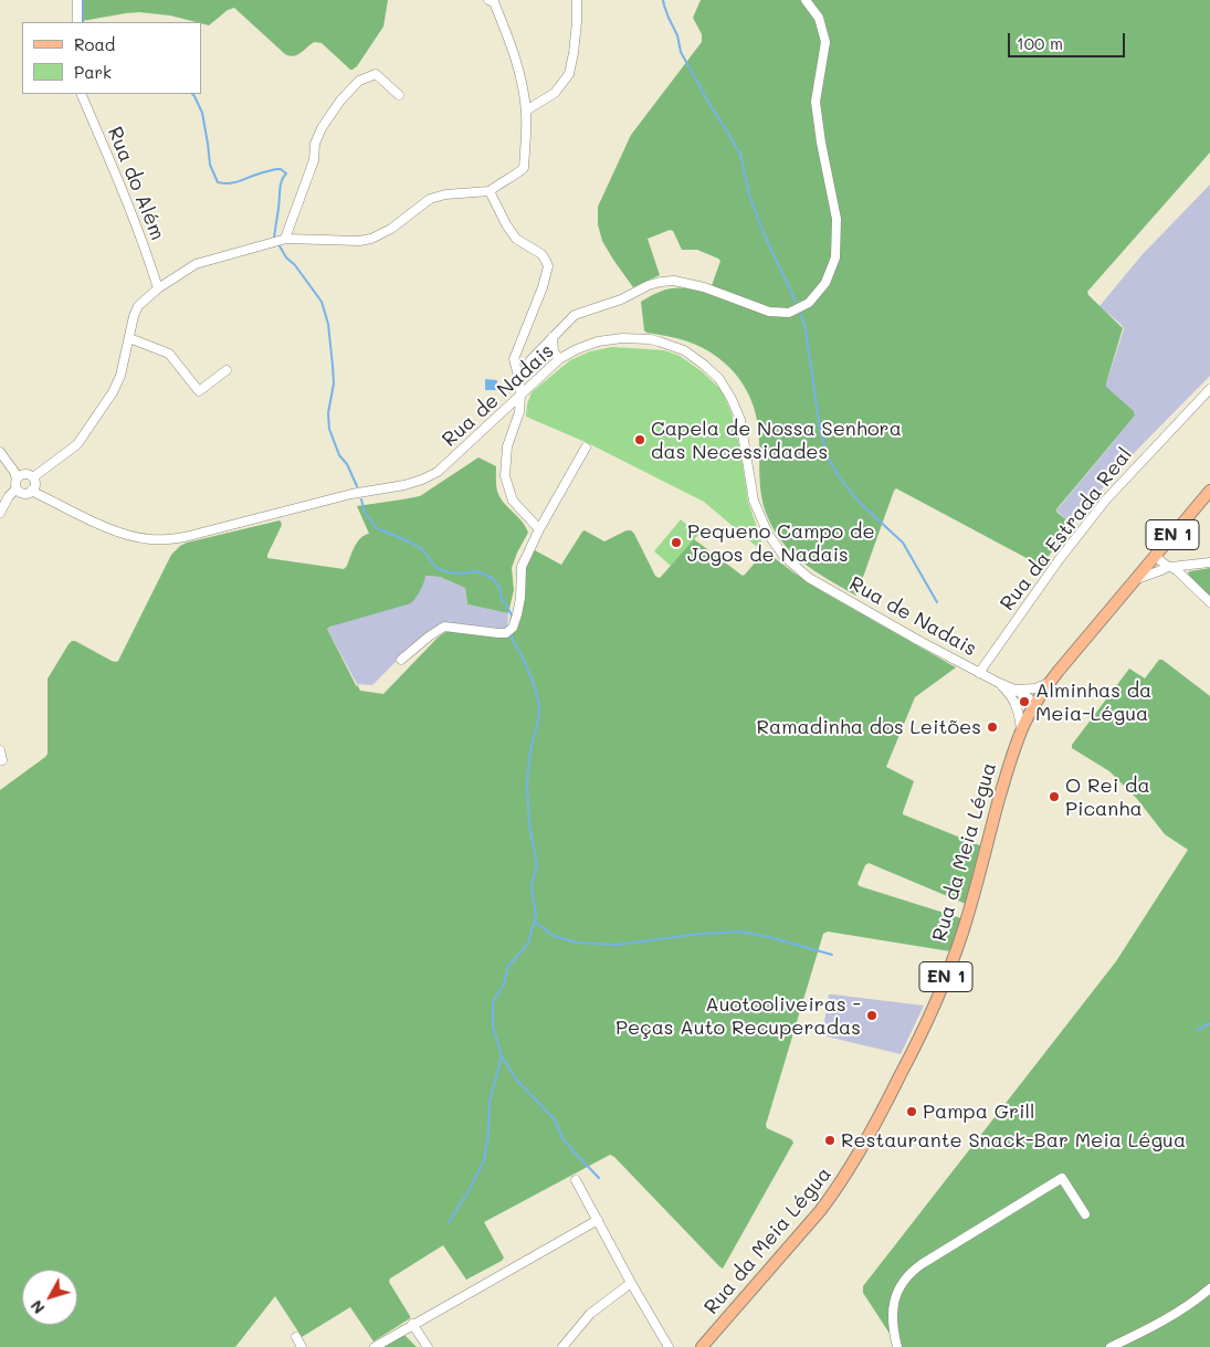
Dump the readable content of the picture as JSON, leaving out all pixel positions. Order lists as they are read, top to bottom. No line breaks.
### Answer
{"streets":{"main road":["EN 1","Rua da Meia Légua"],"street":["Rua do Além","Rua de Nadais","Rua da Estrada Real"]},"crossings":[["Rua de Nadais","Rua da Estrada Real"],["Rua de Nadais","Rua da Meia Légua"]],"places":["Capela de Nossa Senhora das Necessidades","Pequeno Campo de Jogos de Nadais","Alminhas da Meia-Légua","Ramadinha dos Leitões","O Rei da Picanha","Auotooliveiras - Peças Auto Recuperadas","Pampa Grill","Restaurante Snack-Bar Meia Légua"],"legend":["Road","Park"],"scale_bar":"100 m","north":"bottom left"}
